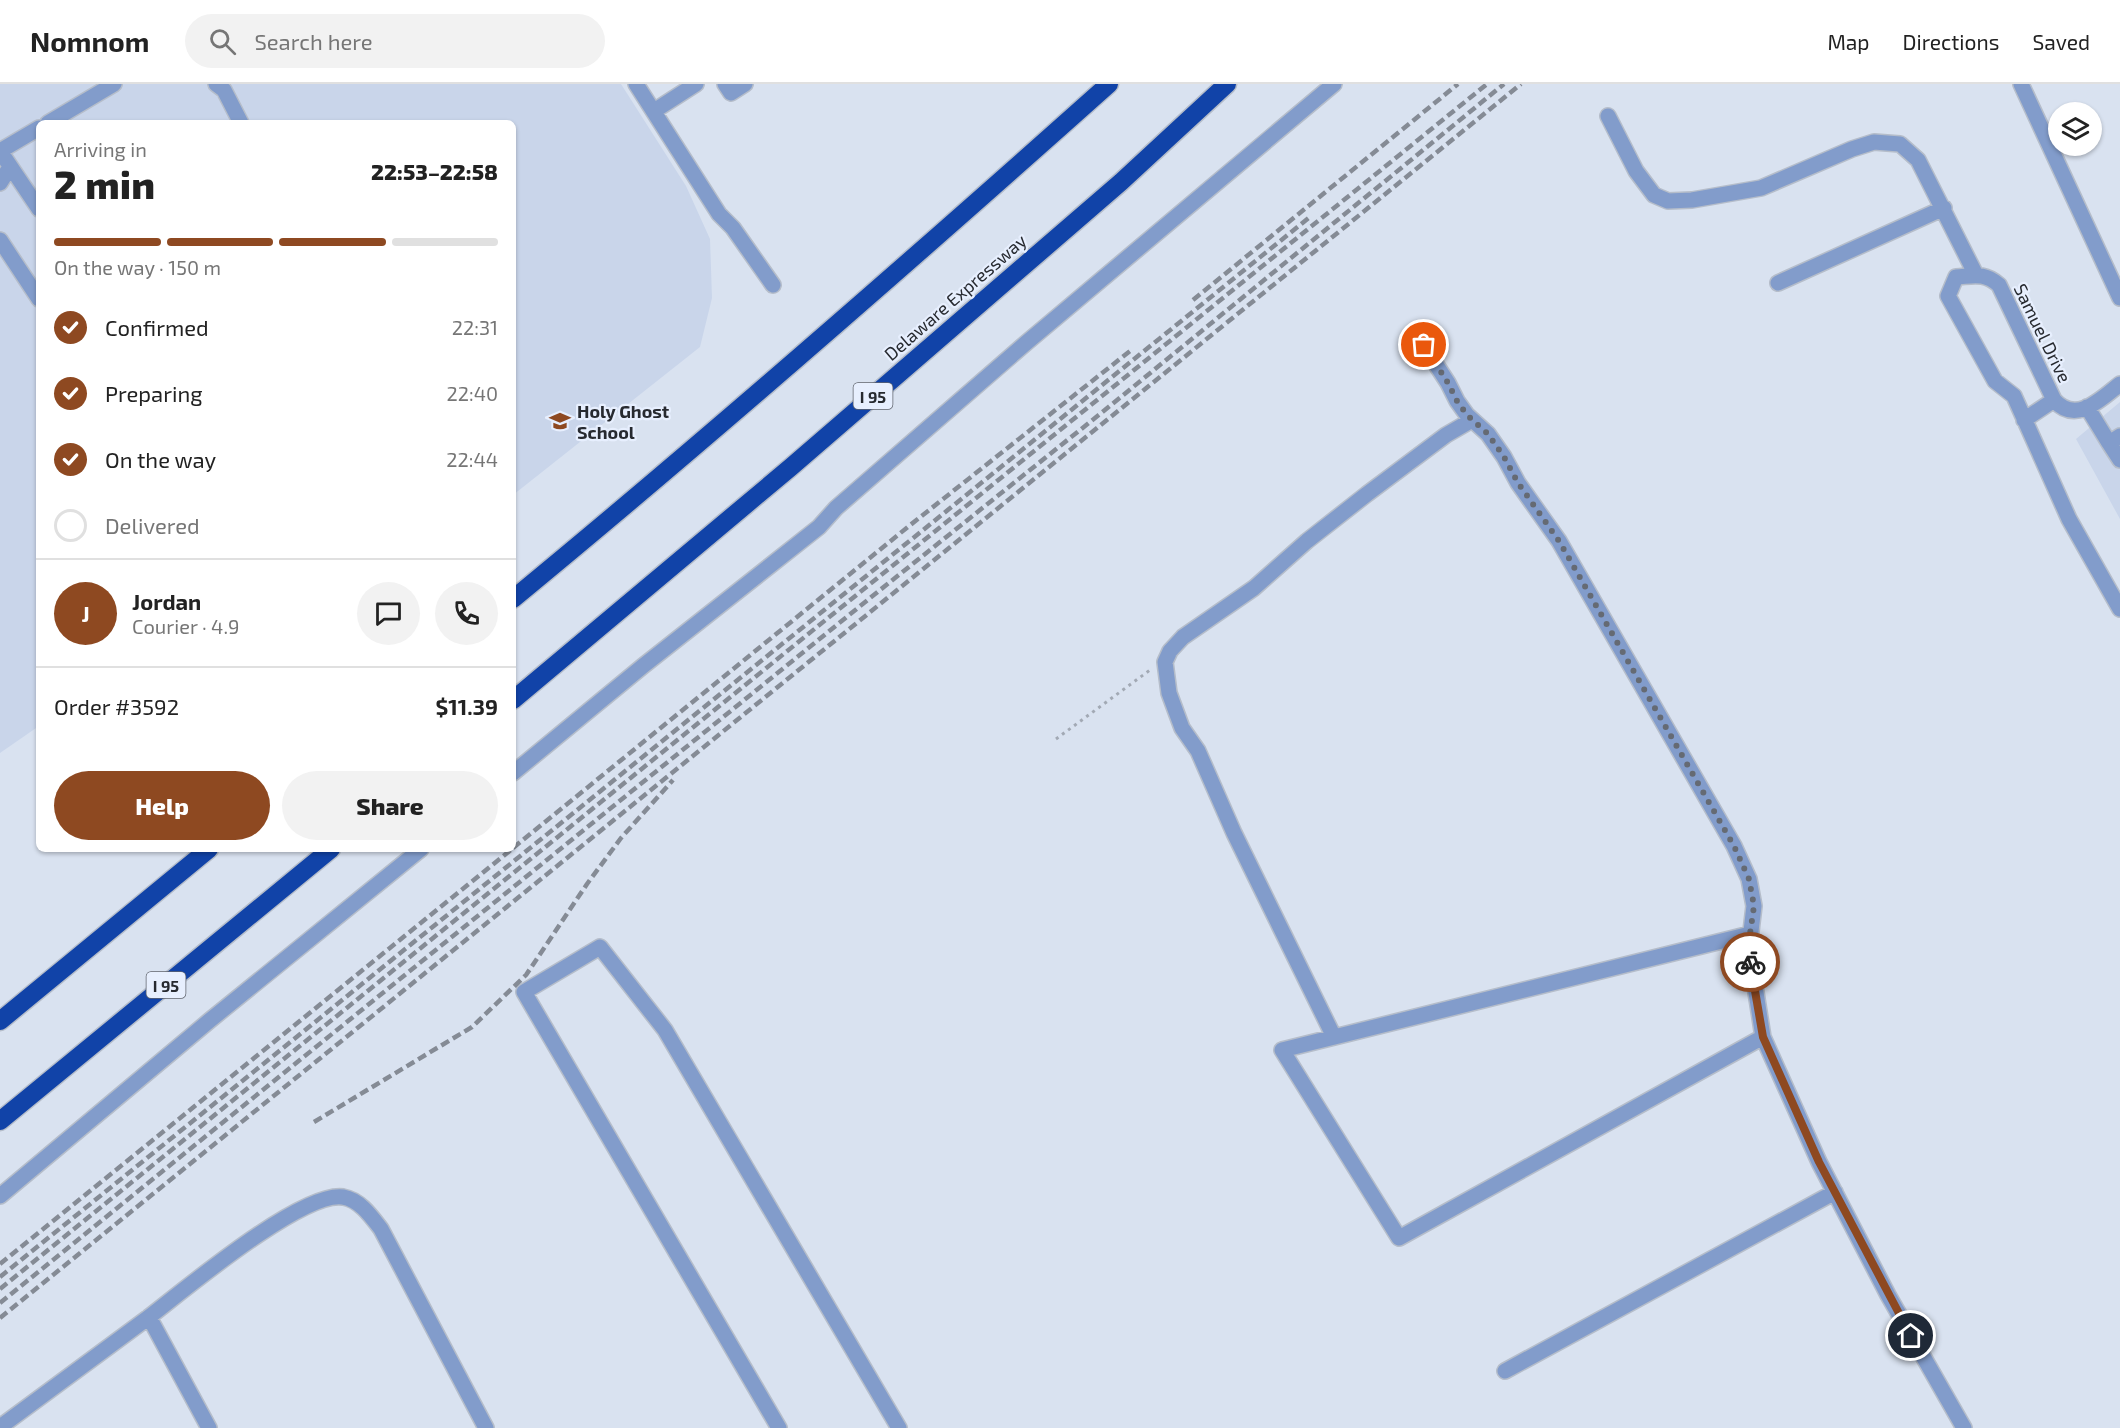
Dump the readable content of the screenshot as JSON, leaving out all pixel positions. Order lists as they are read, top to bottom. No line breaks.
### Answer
{"streets":{"highway":["Delaware Expressway","I 95"],"street":["Samuel Drive"]},"places":{"school or university":["Holy Ghost School"]},"page":{"header":"Nomnom","search":"Search here","nav":["Map","Directions","Saved"],"heading":["2 min","Arriving in","22:53–22:58"],"panel":["Jordan","Courier · 4.9","Order #3592","$11.39"],"bar":"On the way · 150 m","list":[["Confirmed","22:31"],["Preparing","22:40"],["On the way","22:44"],"Delivered"],"round":"J","buttons":["Help","Share"]}}
